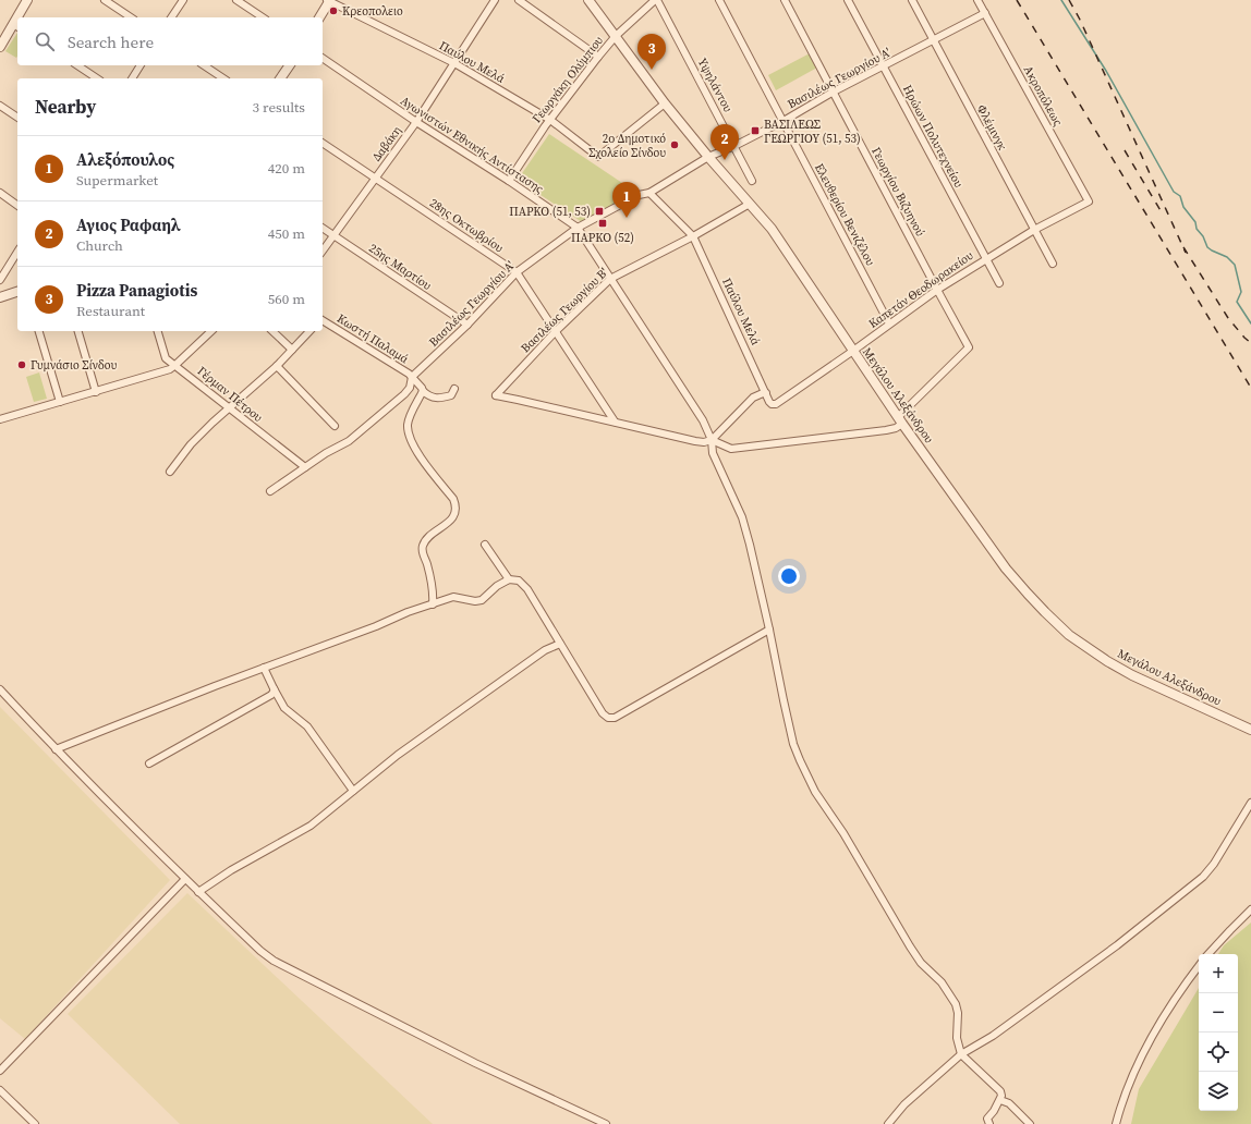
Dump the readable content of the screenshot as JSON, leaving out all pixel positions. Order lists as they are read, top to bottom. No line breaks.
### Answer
{"streets":{"street":["Παύλου Μελά","Βασιλέως Γεωργίου Α'","Γεωργάκη Ολύμπιου","Υψηλάντου","Ακροπόλεως","Φλέμινγκ","Ηρώων Πολυτεχνείου","Δαβάκη","Αγωνιστών Εθνικής Αντίστασης","Γεωργίου Βιζυηνού","Ελευθερίου Βενιζέλου","28ης Οκτωβρίου","25ης Μαρτίου","Καπετάν Θεοδωρακείου","Βασιλέως Γεωργίου Β'","Κωστή Παλαμά","Γέρμαν Πέτρου","Μεγάλου Αλεξάνδρου"]},"crossings":[["Παύλου Μελά","Βασιλέως Γεωργίου Α'"],["Παύλου Μελά","Γεωργάκη Ολύμπιου"],["Παύλου Μελά","Δαβάκη"],["Παύλου Μελά","Καπετάν Θεοδωρακείου"],["Παύλου Μελά","Βασιλέως Γεωργίου Β'"],["Παύλου Μελά","Μεγάλου Αλεξάνδρου"],["Βασιλέως Γεωργίου Α'","Υψηλάντου"],["Βασιλέως Γεωργίου Α'","Ακροπόλεως"],["Βασιλέως Γεωργίου Α'","Φλέμινγκ"],["Βασιλέως Γεωργίου Α'","Ηρώων Πολυτεχνείου"],["Βασιλέως Γεωργίου Α'","Αγωνιστών Εθνικής Αντίστασης"],["Βασιλέως Γεωργίου Α'","Γεωργίου Βιζυηνού"],["Βασιλέως Γεωργίου Α'","Ελευθερίου Βενιζέλου"],["Βασιλέως Γεωργίου Α'","28ης Οκτωβρίου"],["Βασιλέως Γεωργίου Α'","25ης Μαρτίου"],["Βασιλέως Γεωργίου Α'","Κωστή Παλαμά"],["Βασιλέως Γεωργίου Α'","Μεγάλου Αλεξάνδρου"],["Γεωργάκη Ολύμπιου","Υψηλάντου"],["Γεωργάκη Ολύμπιου","Αγωνιστών Εθνικής Αντίστασης"],["Γεωργάκη Ολύμπιου","Μεγάλου Αλεξάνδρου"],["Ακροπόλεως","Καπετάν Θεοδωρακείου"],["Φλέμινγκ","Καπετάν Θεοδωρακείου"],["Ηρώων Πολυτεχνείου","Καπετάν Θεοδωρακείου"],["Δαβάκη","Αγωνιστών Εθνικής Αντίστασης"],["Δαβάκη","28ης Οκτωβρίου"],["Δαβάκη","25ης Μαρτίου"],["Αγωνιστών Εθνικής Αντίστασης","Βασιλέως Γεωργίου Β'"],["Γεωργίου Βιζυηνού","Καπετάν Θεοδωρακείου"],["Γεωργίου Βιζυηνού","Μεγάλου Αλεξάνδρου"],["Ελευθερίου Βενιζέλου","Καπετάν Θεοδωρακείου"],["28ης Οκτωβρίου","Βασιλέως Γεωργίου Β'"],["Καπετάν Θεοδωρακείου","Μεγάλου Αλεξάνδρου"],["Βασιλέως Γεωργίου Β'","Μεγάλου Αλεξάνδρου"]],"places":{"other":["Κρεοπολειο","2o Δημοτικό Σχολείο Σίνδου","Γυμνάσιο Σίνδου"],"transit":["ΒΑΣΙΛΕΩΣ ΓΕΩΡΓΙΟΥ (51, 53)","ΠΑΡΚΟ (51, 53)","ΠΑΡΚΟ (52)"]},"page":{"search":"Search here","pins":["3","2","1"],"heading":["Nearby","3 results"],"list":[{"mark":"1","name":"Αλεξόπουλος","note":"Supermarket","value":"420 m"},{"mark":"2","name":"Αγιος Ραφαηλ","note":"Church","value":"450 m"},{"mark":"3","name":"Pizza Panagiotis","note":"Restaurant","value":"560 m"}],"map_buttons":["+","−"]}}
